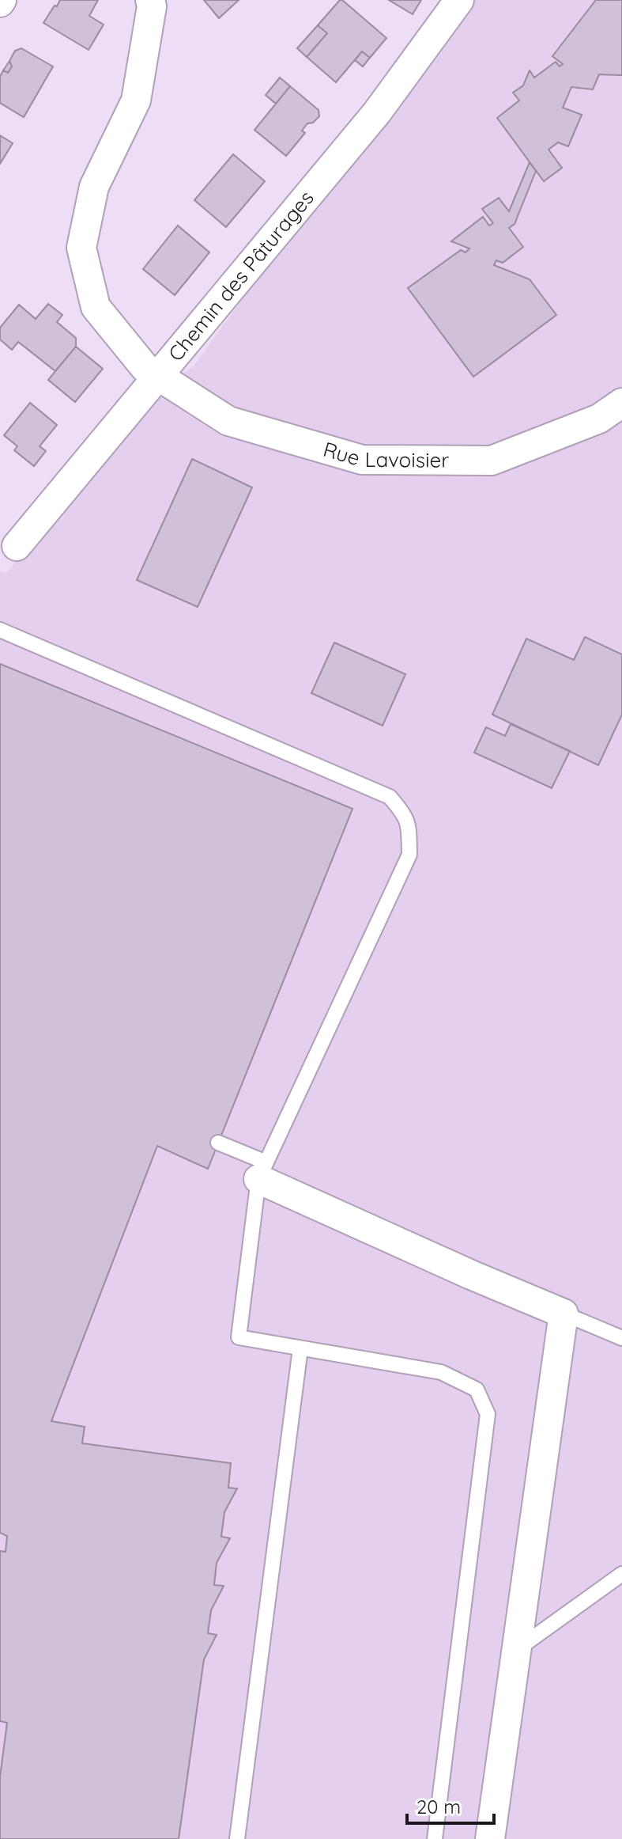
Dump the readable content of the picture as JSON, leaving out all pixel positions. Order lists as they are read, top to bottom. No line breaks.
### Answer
{"streets":{"street":["Chemin des Pâturages","Rue Lavoisier"]},"crossings":[["Chemin des Pâturages","Rue Lavoisier"]],"scale_bar":"20 m"}
